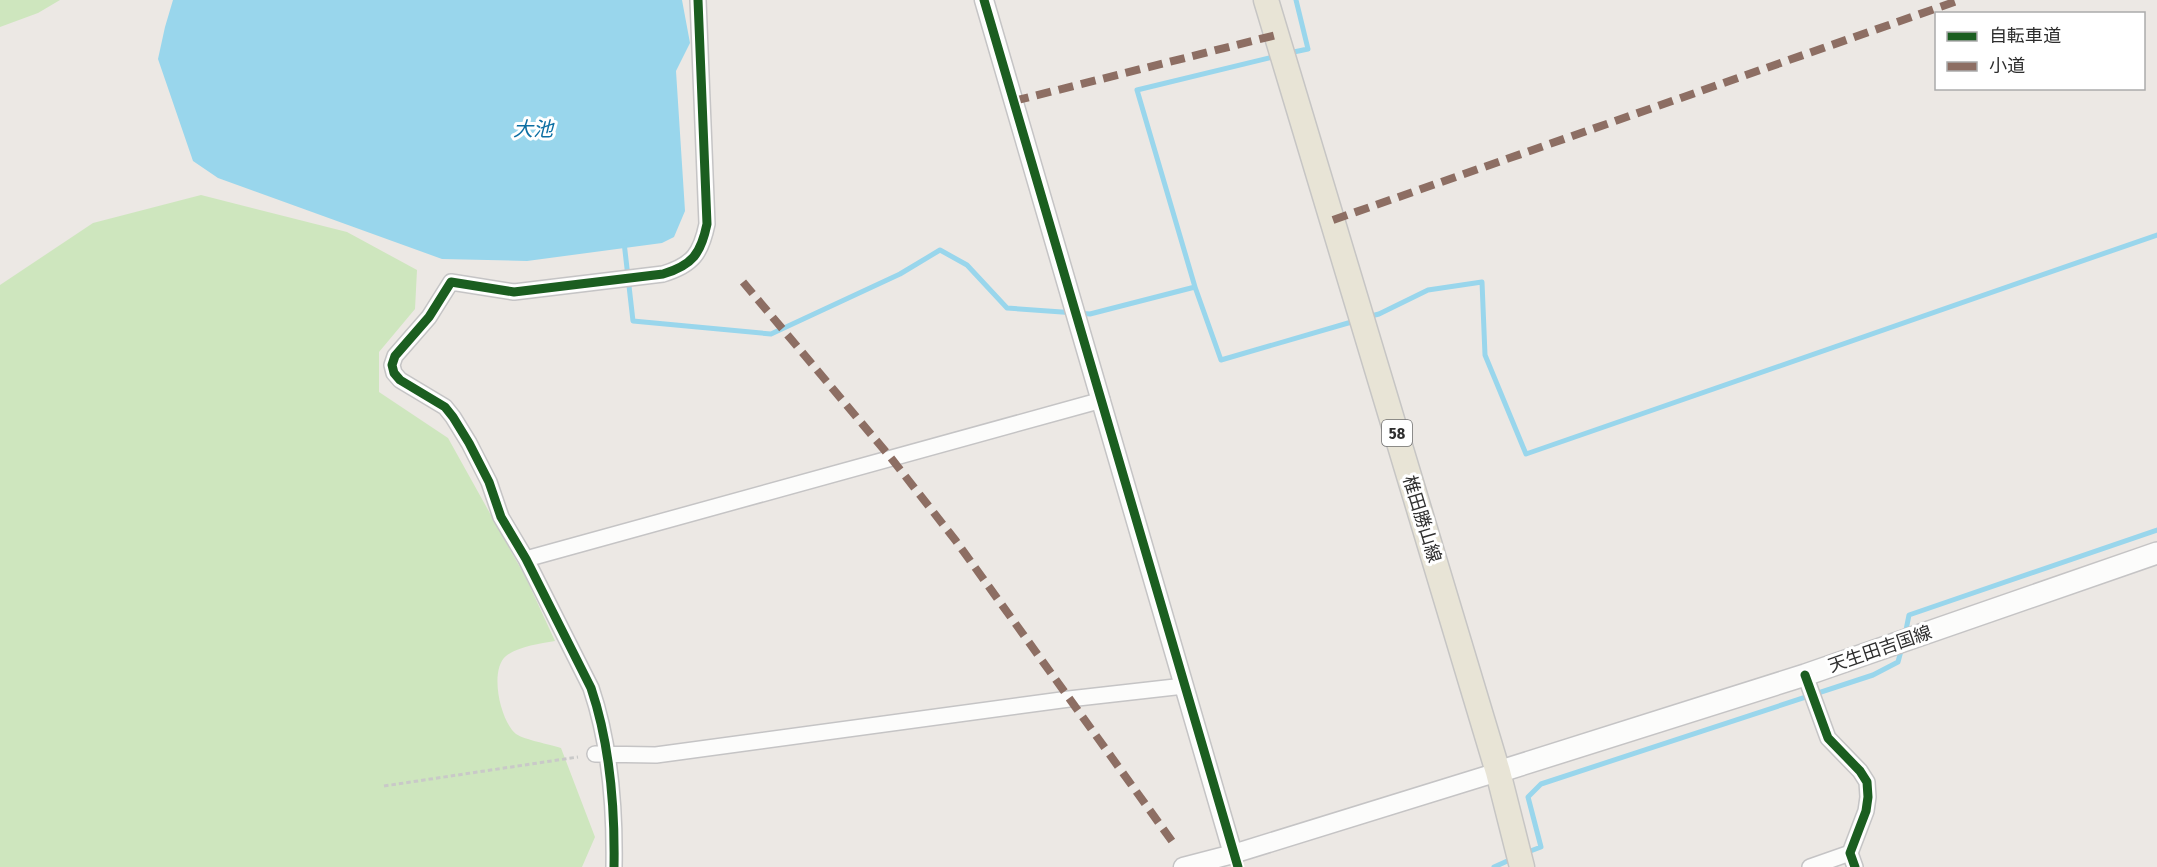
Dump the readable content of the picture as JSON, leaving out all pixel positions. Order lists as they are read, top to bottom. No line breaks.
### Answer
{"streets":{"main road":["58","椎田勝山線","天生田吉国線"]},"crossings":[["椎田勝山線","天生田吉国線"]],"water":["大池"],"legend":["自転車道","小道"]}
